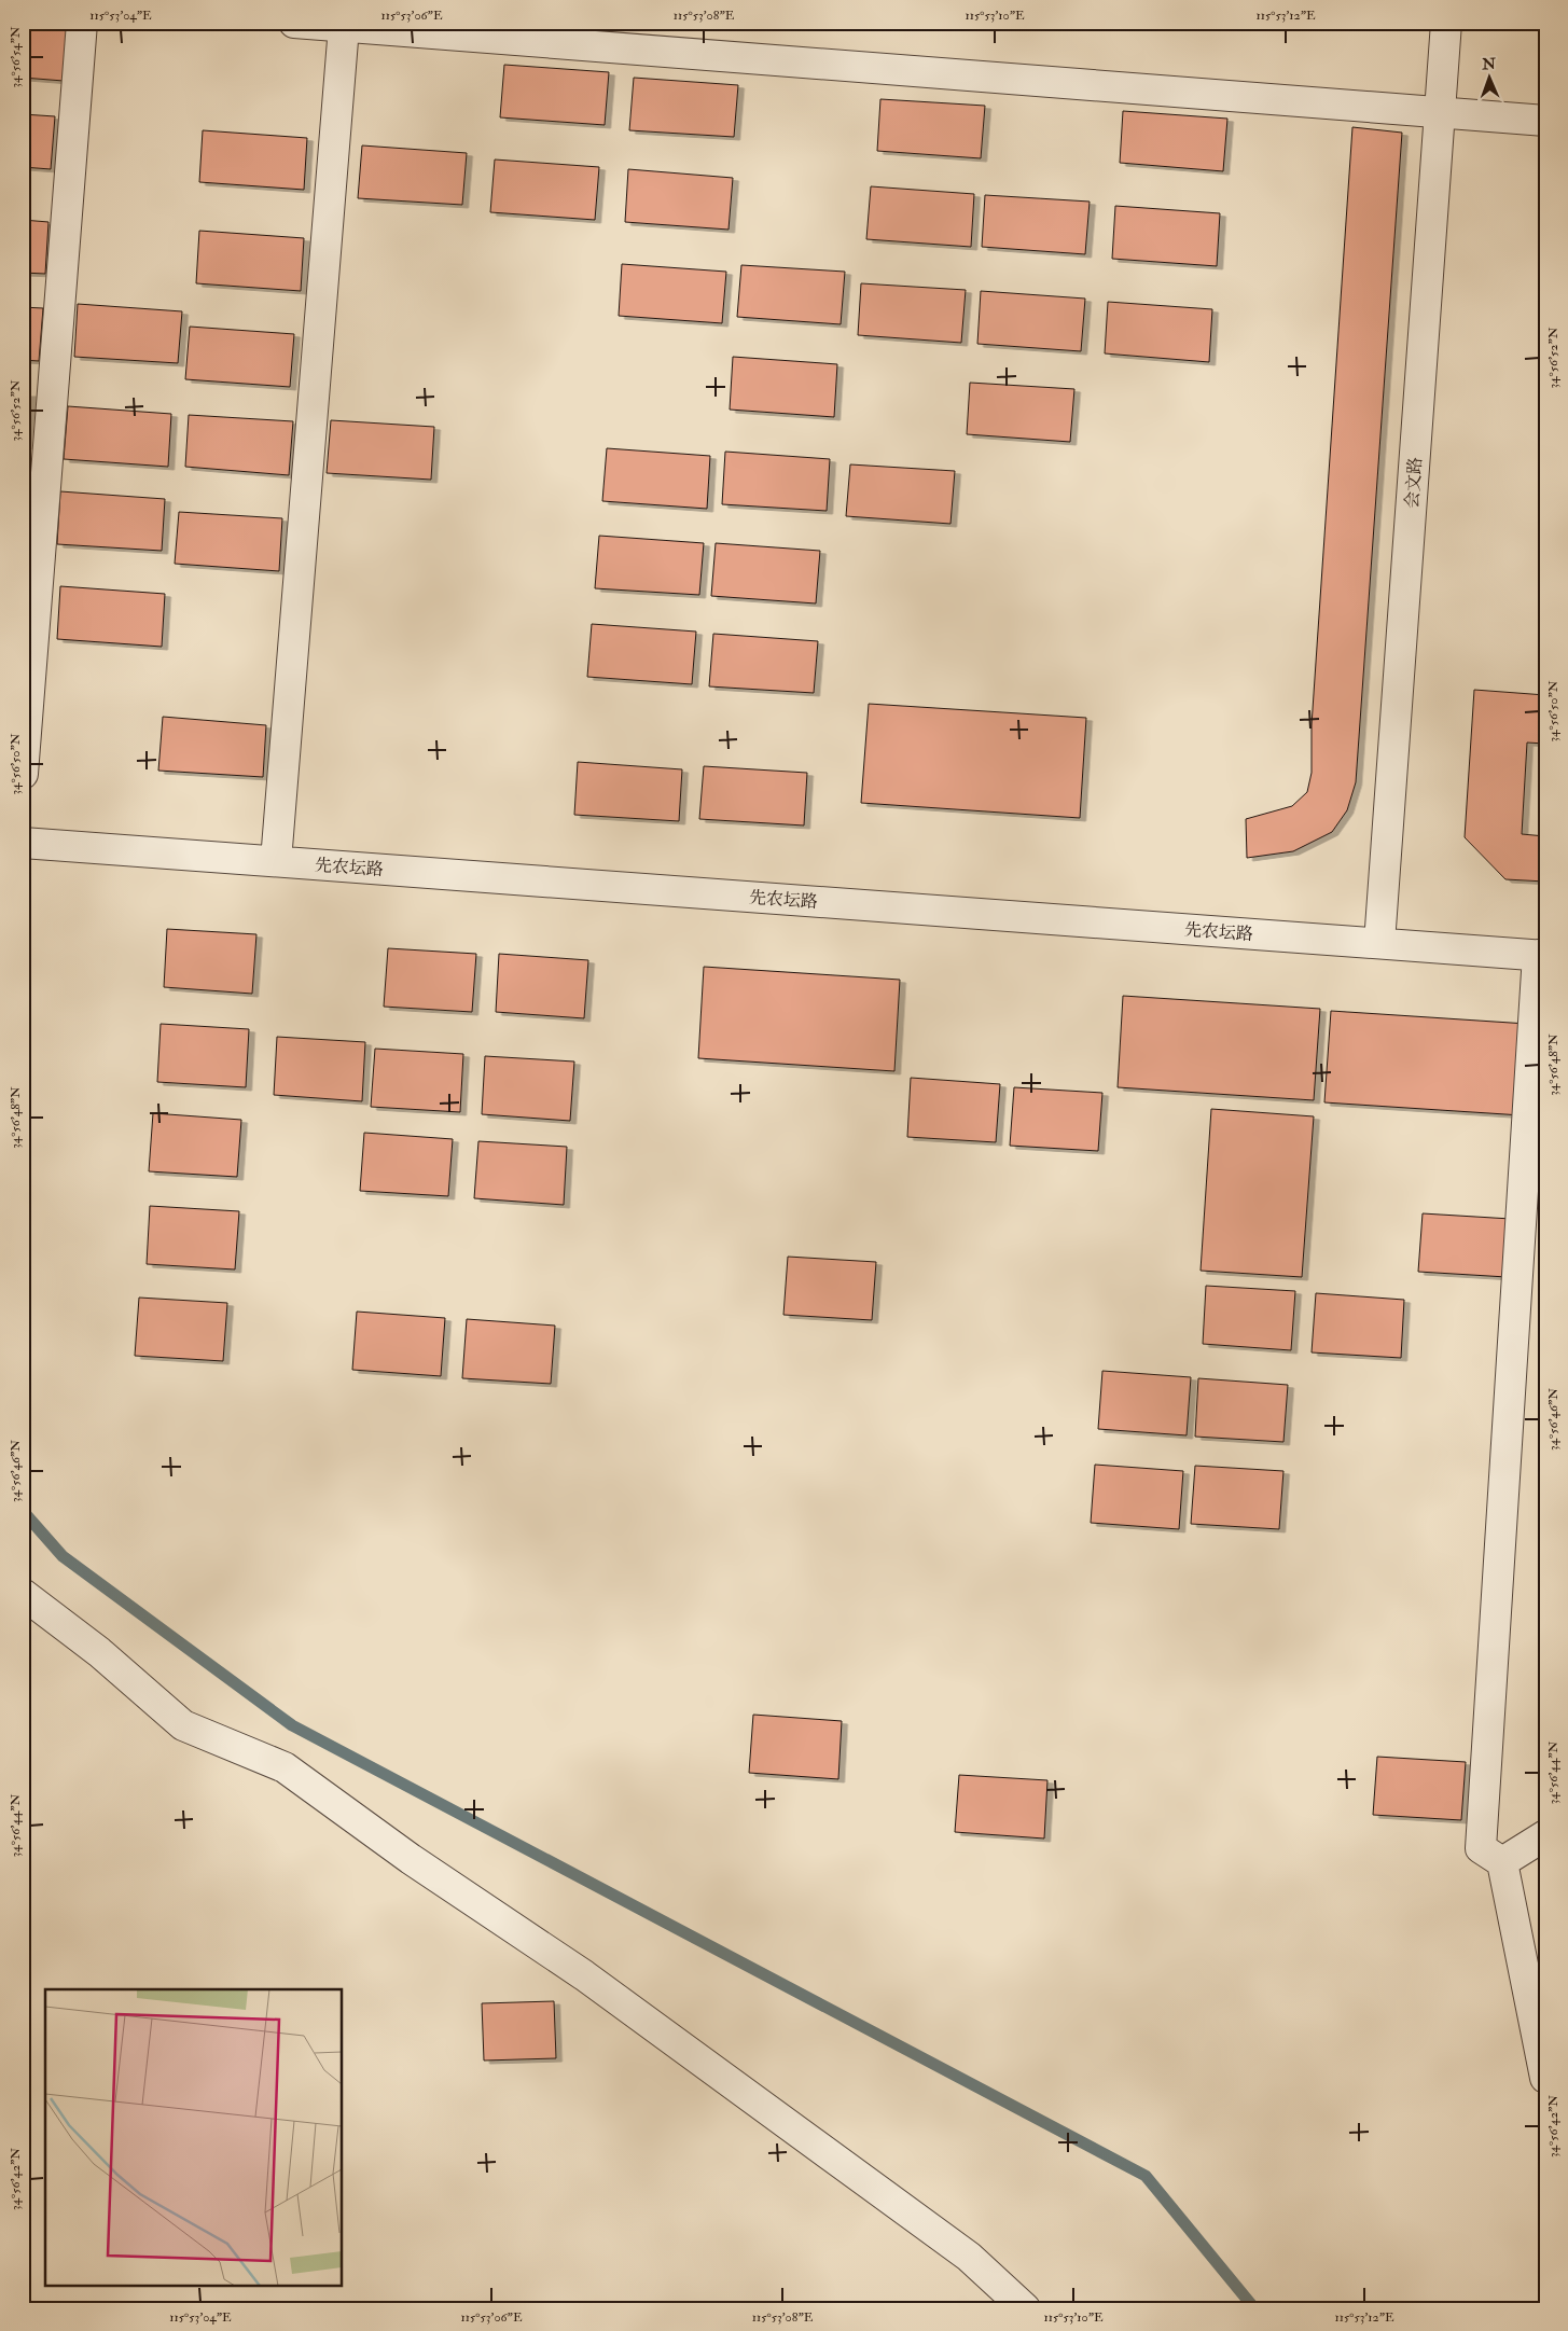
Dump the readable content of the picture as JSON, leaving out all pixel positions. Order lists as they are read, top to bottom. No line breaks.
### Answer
{"streets":{"street":["会文路","先农坛路"]},"crossings":[["会文路","先农坛路"]],"north":"top","coordinates":["115°53'04\"E","115°53'06\"E","115°53'08\"E","115°53'10\"E","115°53'12\"E","34°56'54\"N","34°56'52\"N","34°56'50\"N","34°56'48\"N","34°56'46\"N","34°56'44\"N","34°56'42\"N"]}
